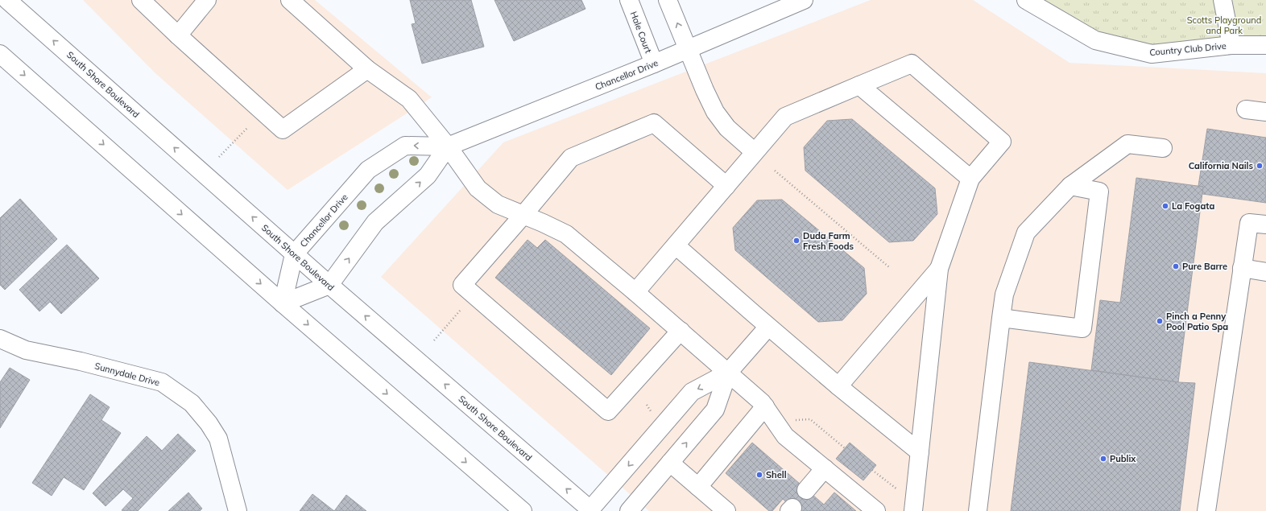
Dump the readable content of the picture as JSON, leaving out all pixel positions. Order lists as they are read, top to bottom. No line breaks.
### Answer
{"streets":{"street":["Hale Court","Country Club Drive","Chancellor Drive","South Shore Boulevard","Sunnydale Drive"]},"crossings":[["Hale Court","Chancellor Drive"],["Chancellor Drive","South Shore Boulevard"]],"parks":["Scotts Playground and Park"],"places":["California Nails","La Fogata","Duda Farm Fresh Foods","Pure Barre","Pinch a Penny Pool Patio Spa","Publix","Shell"]}
